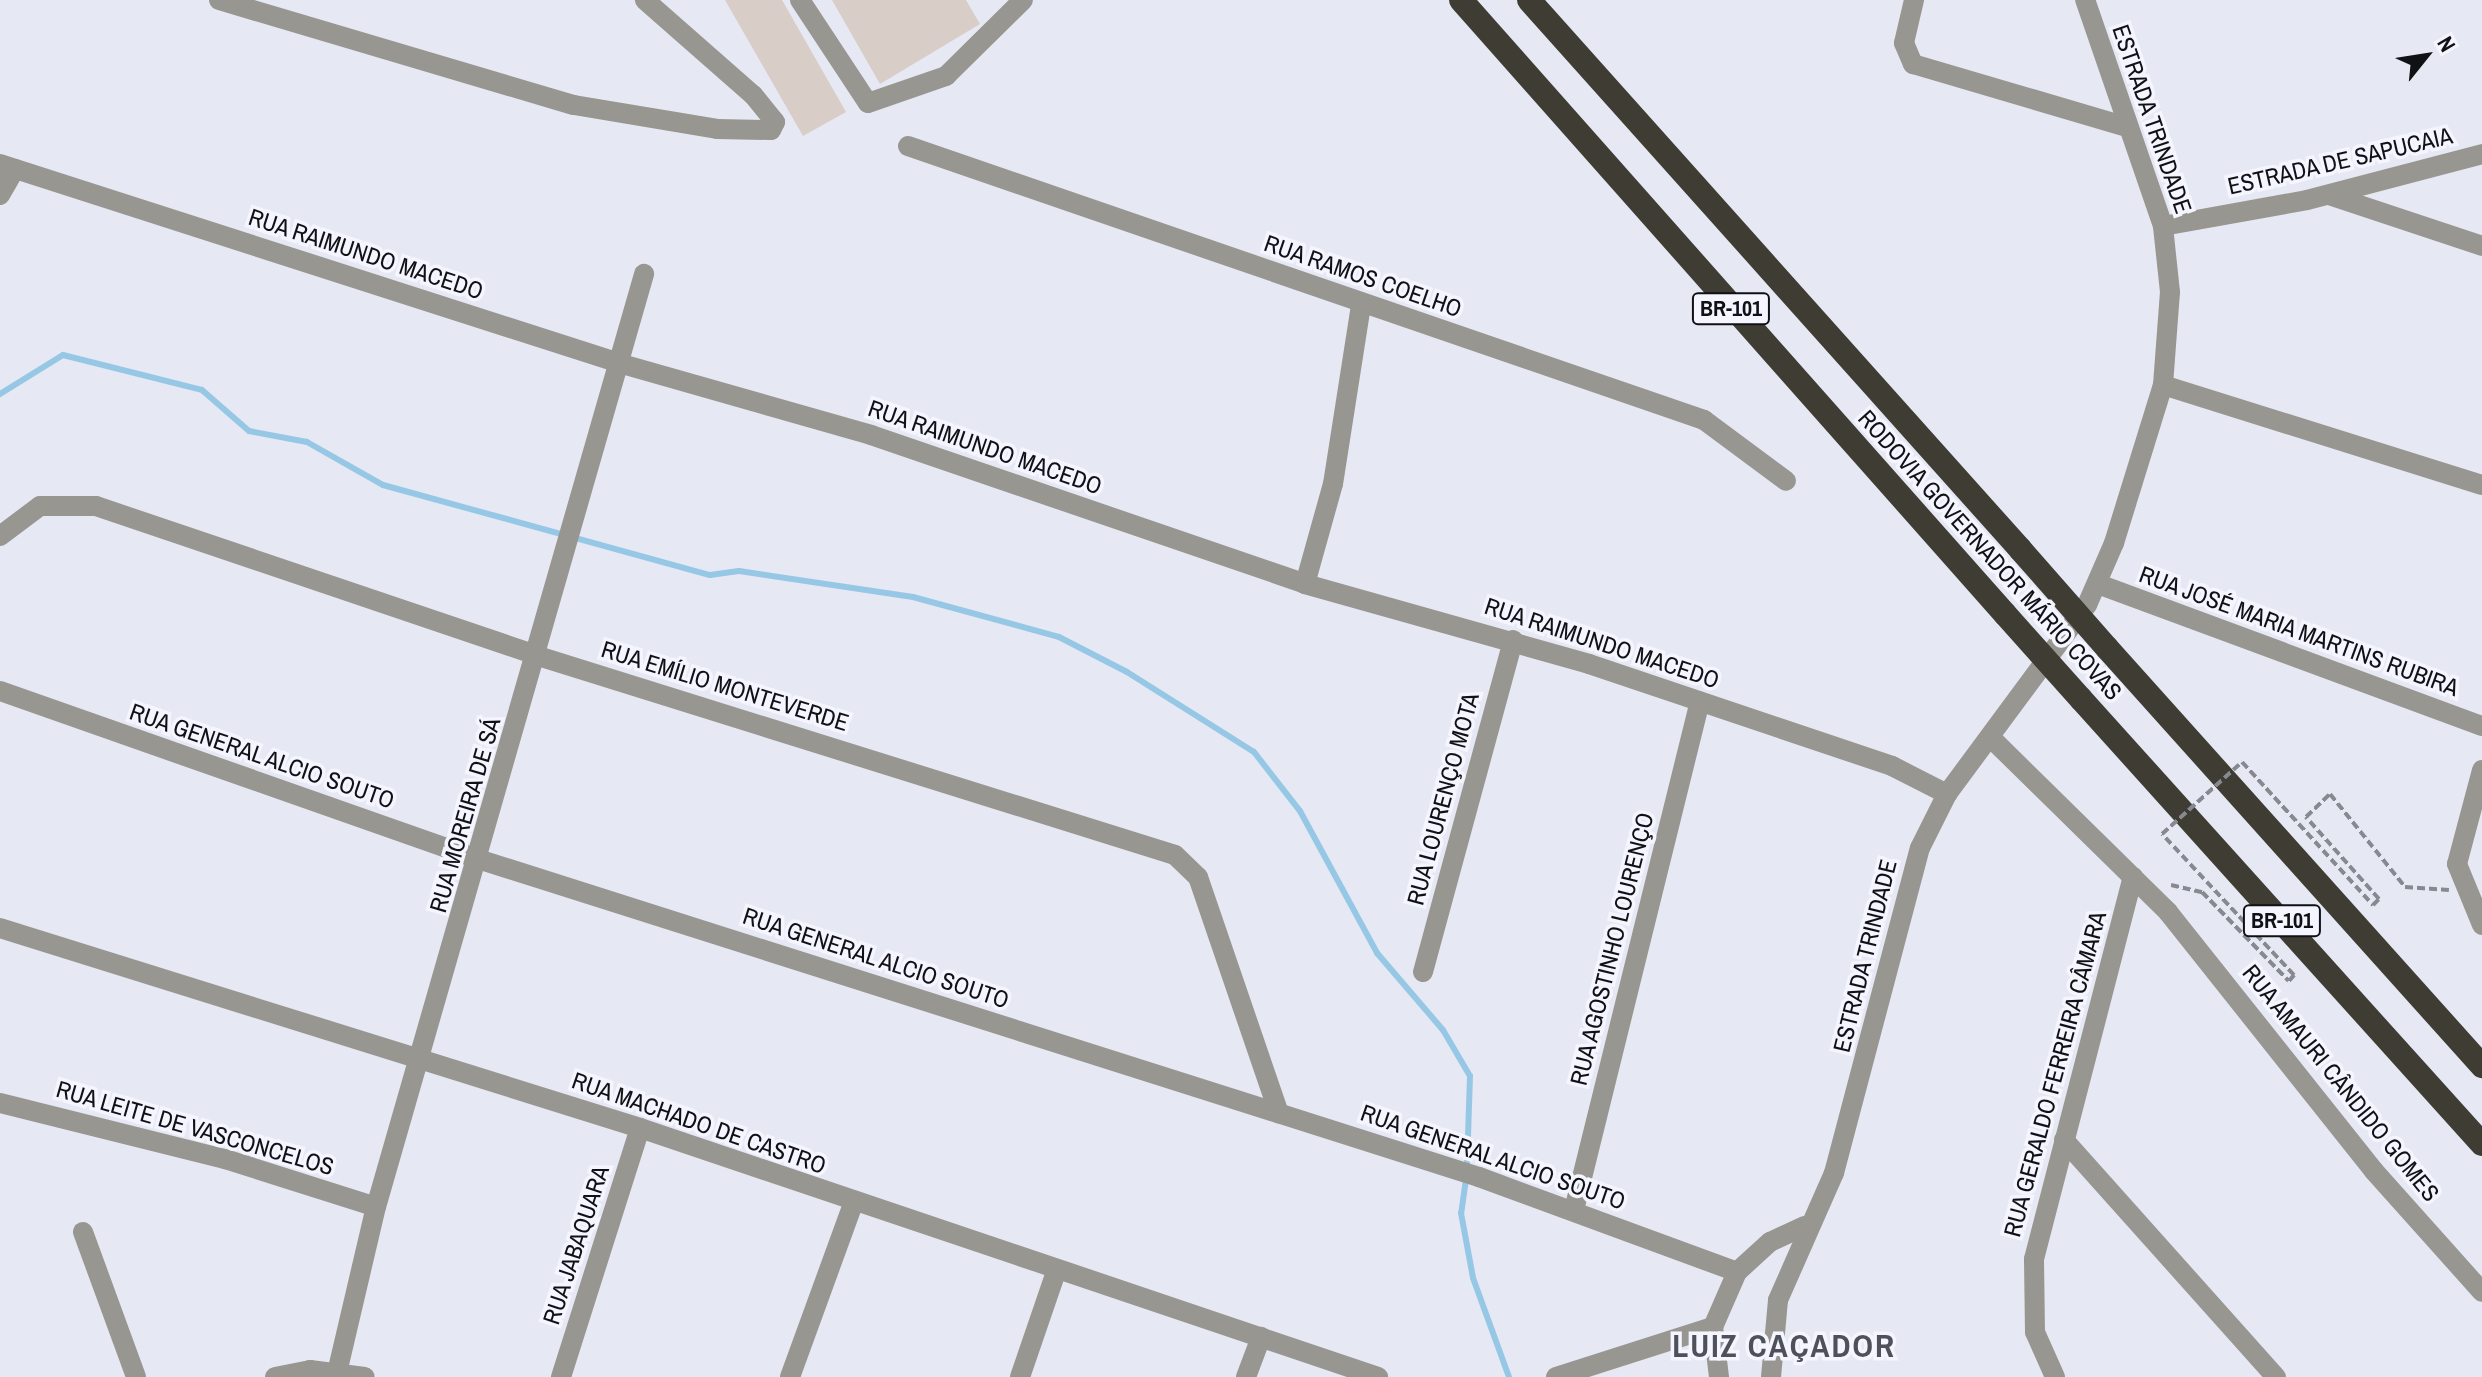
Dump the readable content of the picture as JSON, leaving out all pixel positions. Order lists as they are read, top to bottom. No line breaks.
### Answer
{"streets":{"highway":["BR-101","RODOVIA GOVERNADOR MÁRIO COVAS"],"street":["ESTRADA TRINDADE","ESTRADA DE SAPUCAIA","RUA RAIMUNDO MACEDO","RUA RAMOS COELHO","RUA JOSÉ MARIA MARTINS RUBIRA","RUA EMÍLIO MONTEVERDE","RUA GENERAL ALCIO SOUTO","RUA LOURENÇO MOTA","RUA MOREIRA DE SÁ","RUA AGOSTINHO LOURENÇO","RUA GERALDO FERREIRA CÂMARA","RUA AMAURI CÂNDIDO GOMES","RUA MACHADO DE CASTRO","RUA LEITE DE VASCONCELOS","RUA JABAQUARA"]},"crossings":[["ESTRADA TRINDADE","ESTRADA DE SAPUCAIA"],["ESTRADA TRINDADE","RUA RAIMUNDO MACEDO"],["ESTRADA TRINDADE","RUA JOSÉ MARIA MARTINS RUBIRA"],["ESTRADA TRINDADE","RUA AMAURI CÂNDIDO GOMES"],["RUA RAIMUNDO MACEDO","RUA LOURENÇO MOTA"],["RUA RAIMUNDO MACEDO","RUA MOREIRA DE SÁ"],["RUA RAIMUNDO MACEDO","RUA AGOSTINHO LOURENÇO"],["RUA EMÍLIO MONTEVERDE","RUA GENERAL ALCIO SOUTO"],["RUA EMÍLIO MONTEVERDE","RUA MOREIRA DE SÁ"],["RUA GENERAL ALCIO SOUTO","RUA MOREIRA DE SÁ"],["RUA GENERAL ALCIO SOUTO","RUA AGOSTINHO LOURENÇO"],["RUA MOREIRA DE SÁ","RUA MACHADO DE CASTRO"],["RUA MOREIRA DE SÁ","RUA LEITE DE VASCONCELOS"],["RUA GERALDO FERREIRA CÂMARA","RUA AMAURI CÂNDIDO GOMES"],["RUA MACHADO DE CASTRO","RUA JABAQUARA"]],"districts":["LUIZ CAÇADOR"],"north":"top right"}
